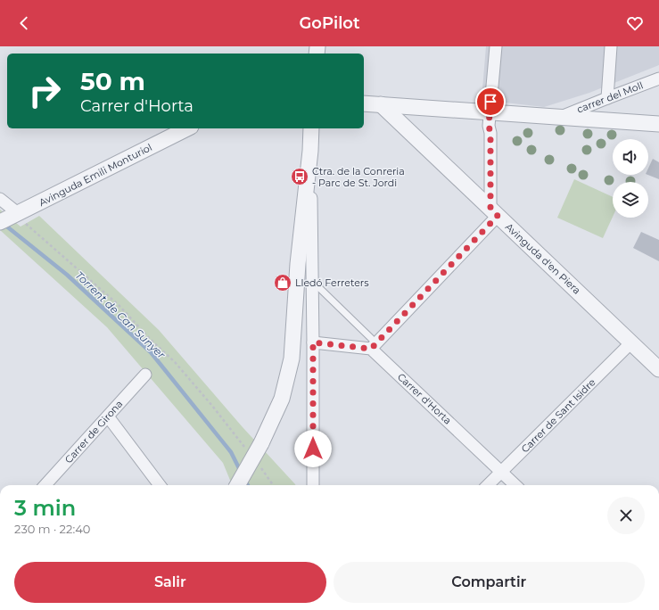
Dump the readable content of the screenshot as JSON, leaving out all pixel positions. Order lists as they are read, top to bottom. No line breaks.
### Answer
{"streets":{"street":["carrer del Moll","Avinguda Emili Monturiol","Avinguda d'en Piera","Carrer d'Horta","Carrer de Sant Isidre","Carrer de Girona"]},"crossings":[["Avinguda d'en Piera","Carrer de Sant Isidre"],["Carrer d'Horta","Carrer de Sant Isidre"]],"water":["Torrent de Can Sunyer"],"places":{"bus stop":["Ctra. de la Conreria - Parc de St. Jordi"],"shop":["Lledó Ferreters"]},"page":{"header":"GoPilot","turn":["50 m","Carrer d'Horta"],"heading":["3 min","230 m · 22:40"],"buttons":["Salir","Compartir"]}}
